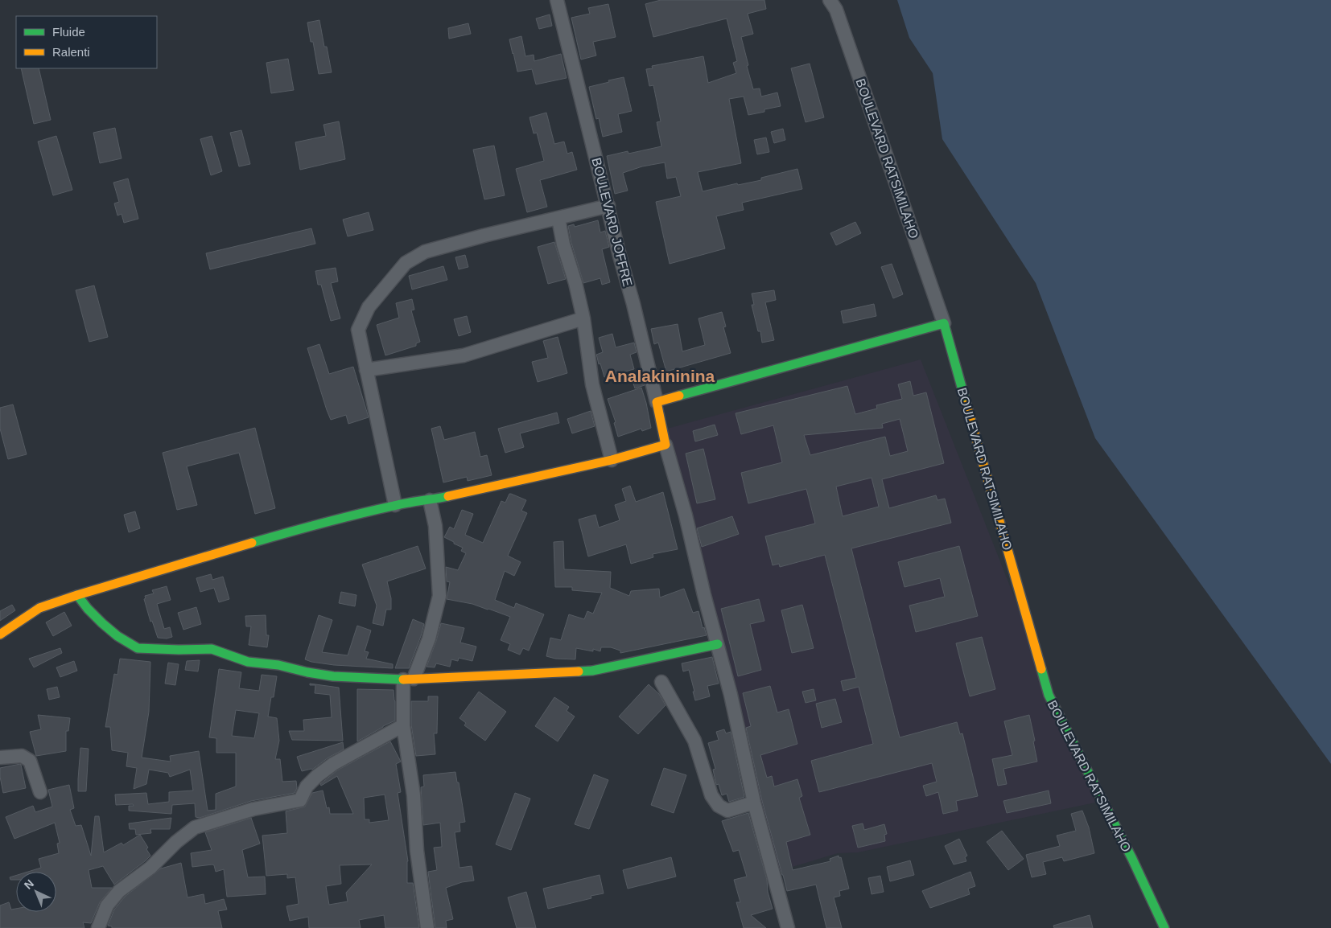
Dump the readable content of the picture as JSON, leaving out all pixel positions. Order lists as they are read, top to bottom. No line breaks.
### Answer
{"streets":{"street":["BOULEVARD RATSIMILAHO","BOULEVARD JOFFRE"]},"districts":["Analakininina"],"legend":["Fluide","Ralenti"],"north":"top left"}
